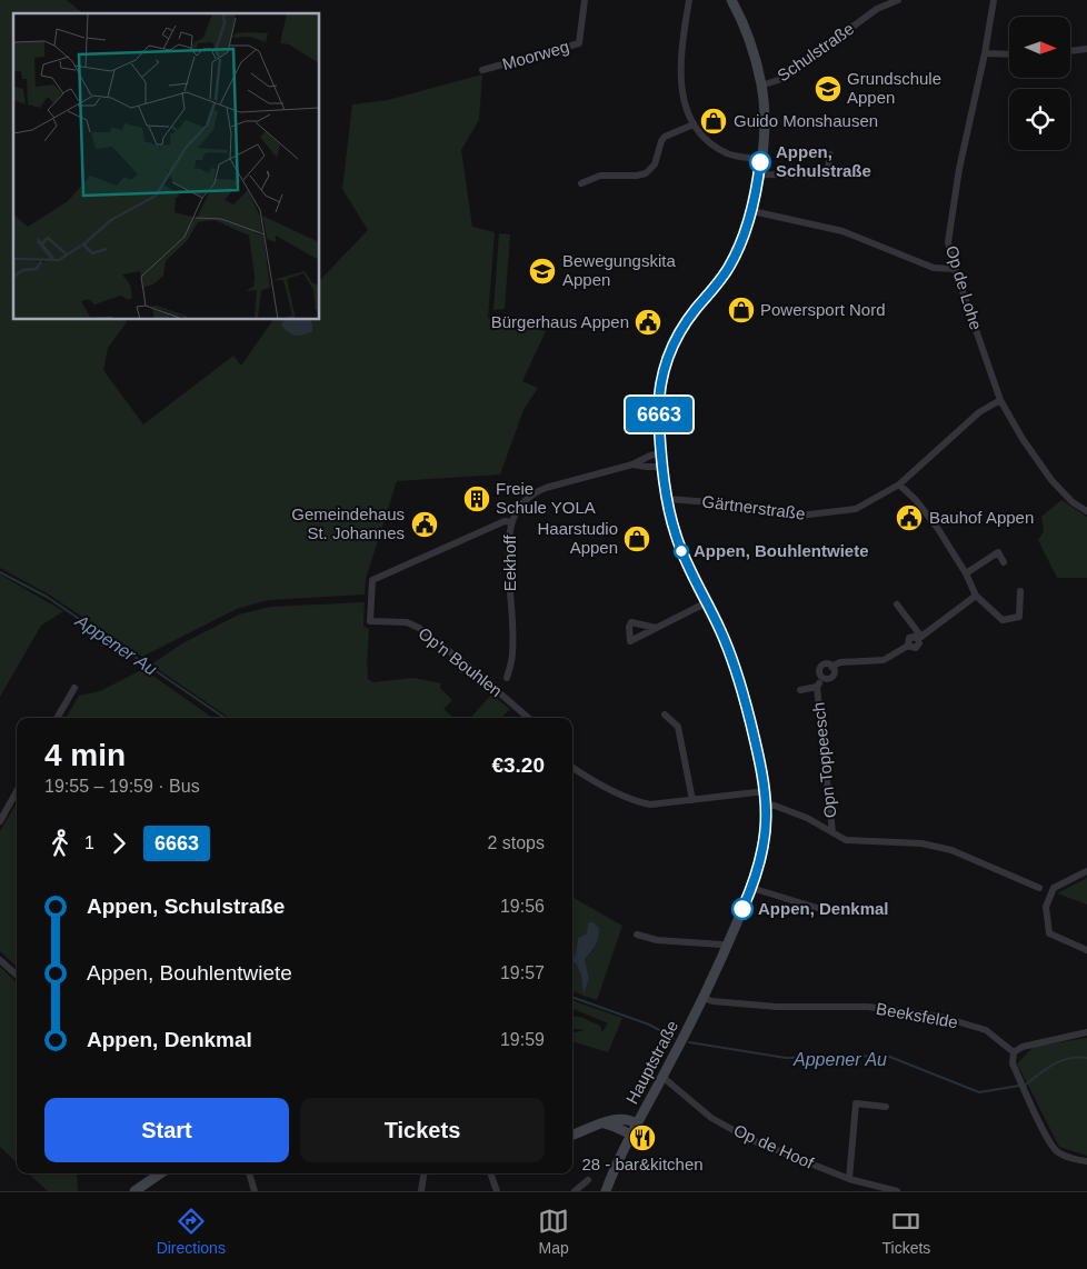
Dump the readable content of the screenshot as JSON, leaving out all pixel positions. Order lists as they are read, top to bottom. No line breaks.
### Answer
{"streets":{"main road":["Hauptstraße"],"street":["Schulstraße","Moorweg","Op de Lohe","Gärtnerstraße","Eekhoff","Op'n Bouhlen","Opn Toppeesch","Beeksfelde","Op de Hoof"]},"crossings":[["Schulstraße","Hauptstraße"],["Op de Lohe","Gärtnerstraße"],["Gärtnerstraße","Hauptstraße"],["Eekhoff","Op'n Bouhlen"],["Eekhoff","Hauptstraße"],["Opn Toppeesch","Hauptstraße"],["Beeksfelde","Hauptstraße"],["Hauptstraße","Op de Hoof"]],"water":["Appener Au"],"places":{"school or university":["Grundschule Appen","Bewegungskita Appen"],"shop":["Guido Monshausen","Powersport Nord","Haarstudio Appen"],"other":["Appen, Schulstraße","Appen, Bouhlentwiete","Appen, Denkmal"],"public building":["Bürgerhaus Appen","Bauhof Appen","Gemeindehaus St. Johannes"],"building":["Freie Schule YOLA"],"restaurant":["28 - bar&kitchen"]},"lines":["bus line 6663"],"north":"right","page":{"on_map":"6663","heading":["4 min","19:55 – 19:59 · Bus","€3.20"],"legs":["1","6663","2 stops"],"list":[{"name":"Appen, Schulstraße","value":"19:56"},{"name":"Appen, Bouhlentwiete","value":"19:57"},{"name":"Appen, Denkmal","value":"19:59"}],"buttons":["Start","Tickets"],"tabs":["Directions","Map","Tickets"]}}
